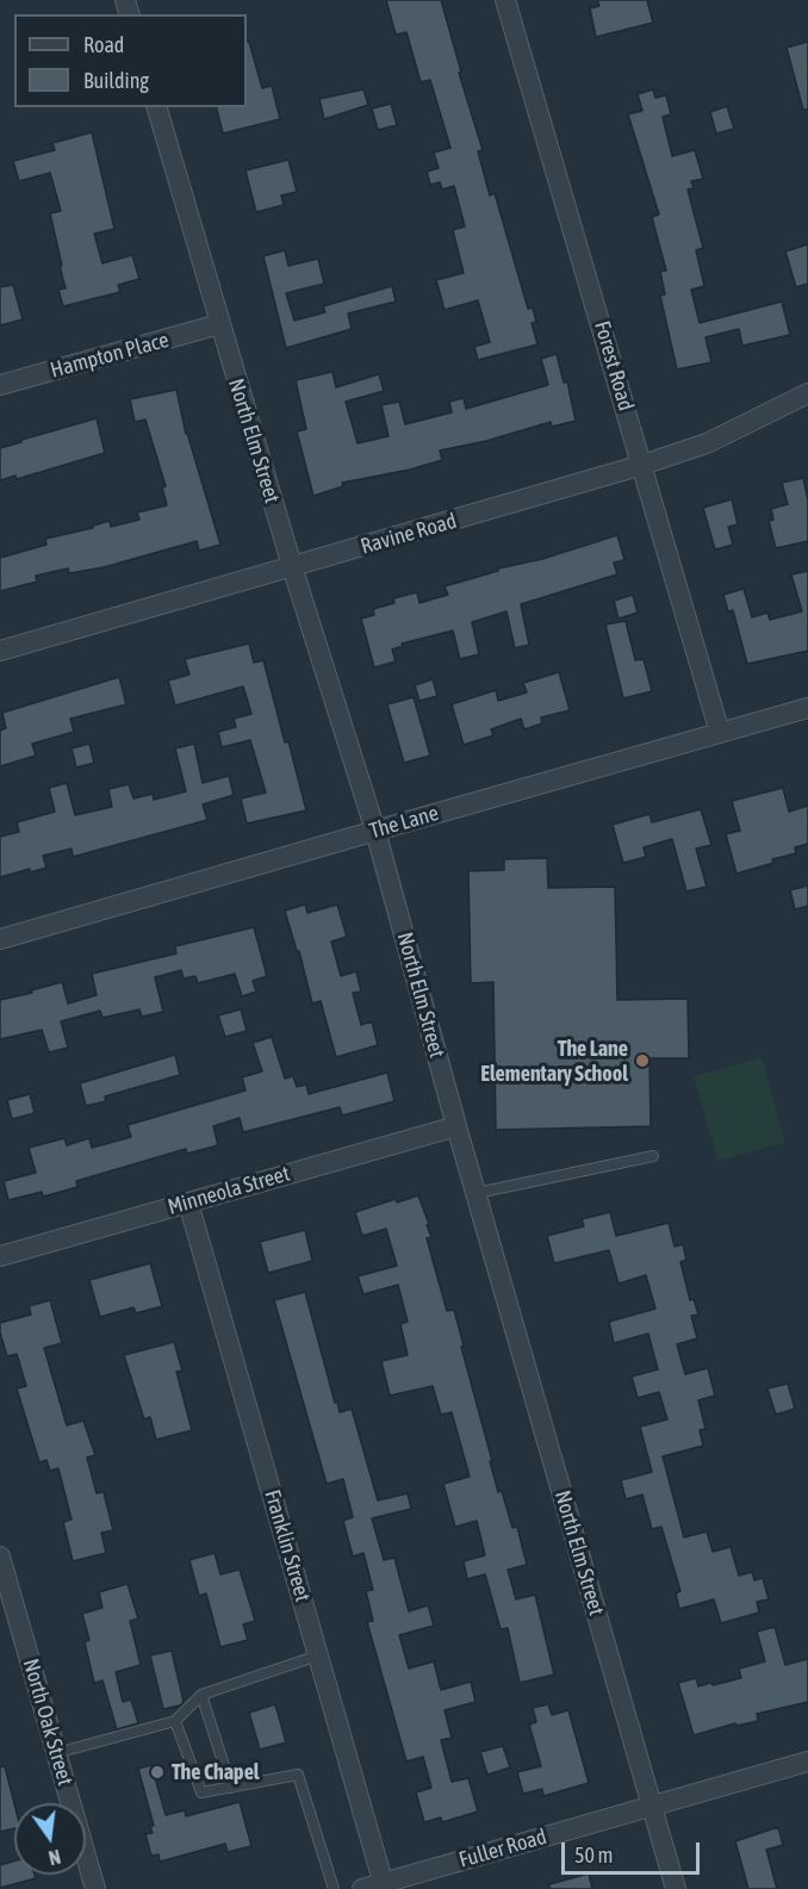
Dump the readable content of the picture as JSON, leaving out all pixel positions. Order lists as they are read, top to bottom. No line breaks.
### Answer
{"streets":{"street":["Hampton Place","Forest Road","North Elm Street","Ravine Road","The Lane","Minneola Street","Franklin Street","North Oak Street","Fuller Road"]},"crossings":[["Hampton Place","North Elm Street"],["Forest Road","Ravine Road"],["Forest Road","The Lane"],["North Elm Street","Ravine Road"],["North Elm Street","The Lane"],["North Elm Street","Minneola Street"],["North Elm Street","Fuller Road"],["Minneola Street","Franklin Street"],["Franklin Street","Fuller Road"]],"places":["The Lane Elementary School","The Chapel"],"legend":["Road","Building"],"scale_bar":"50 m","north":"bottom"}
